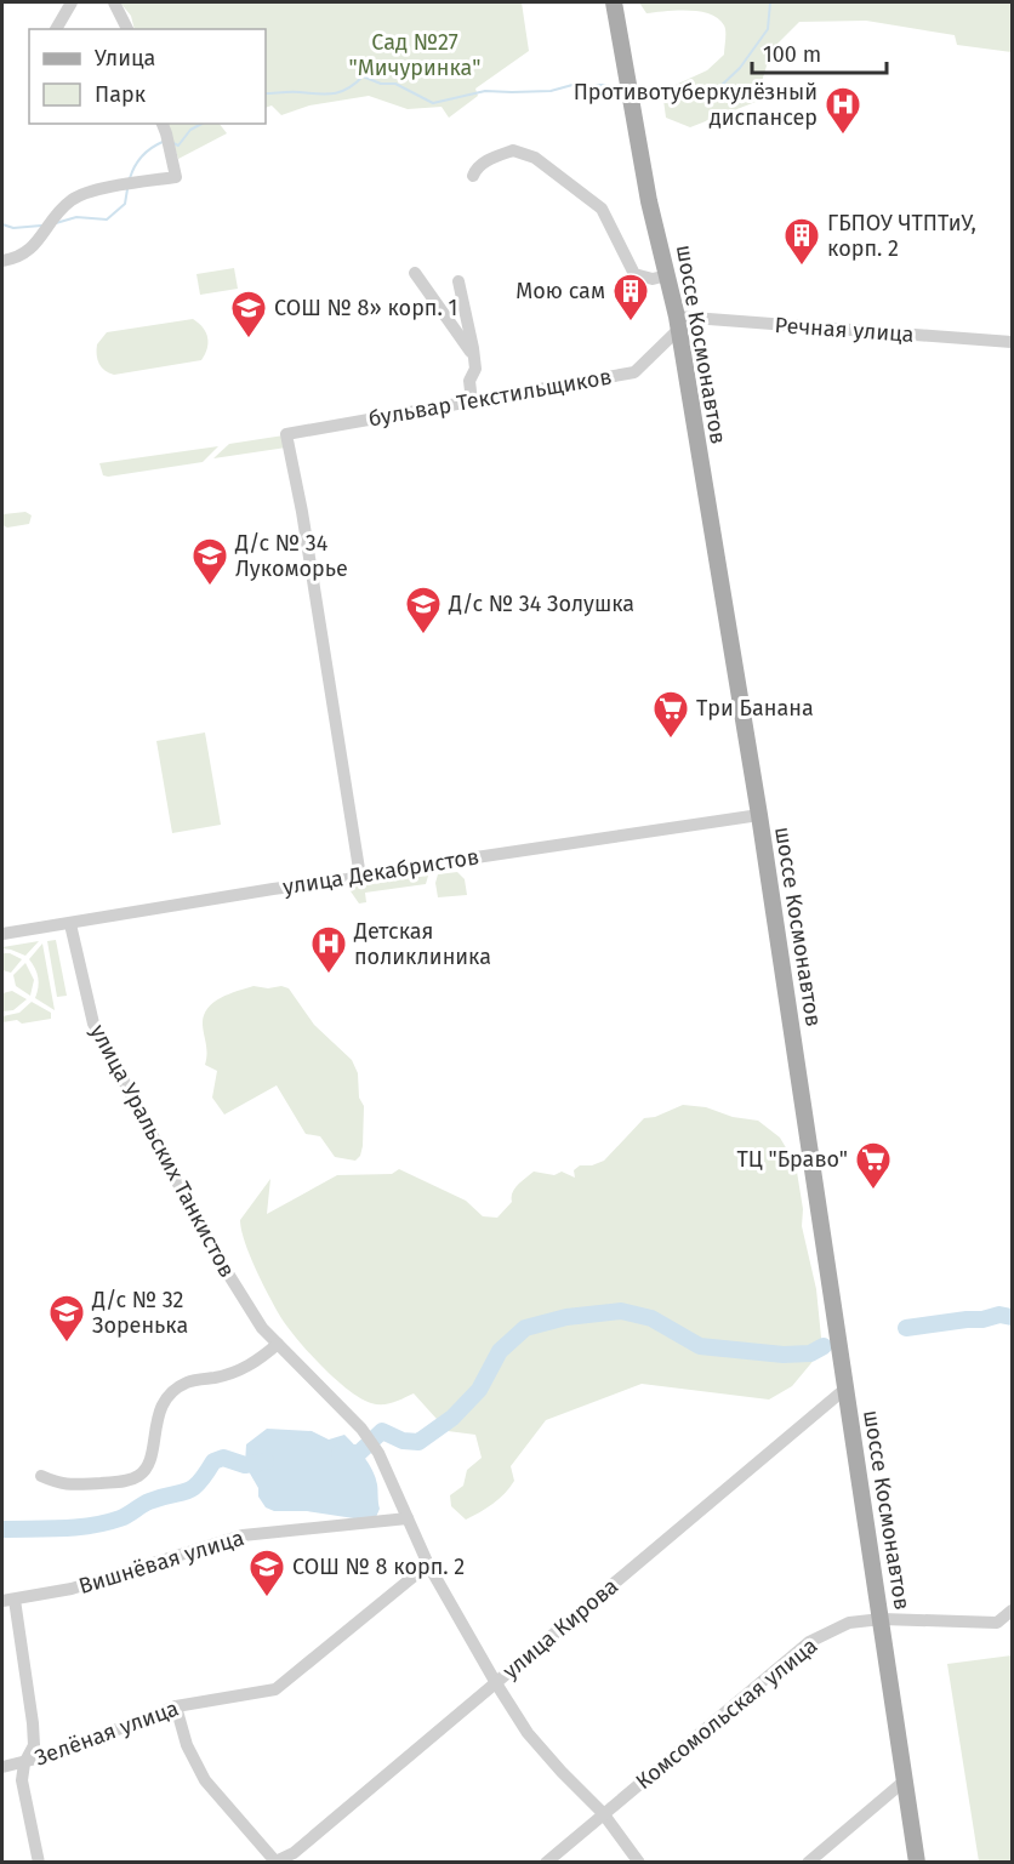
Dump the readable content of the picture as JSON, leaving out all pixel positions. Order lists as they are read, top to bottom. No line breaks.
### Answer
{"streets":{"main road":["шоссе Космонавтов"],"street":["Речная улица","бульвар Текстильщиков","улица Декабристов","улица Уральских Танкистов","Вишнёвая улица","улица Кирова","Комсомольская улица","Зелёная улица"]},"crossings":[["Речная улица","шоссе Космонавтов"],["Речная улица","бульвар Текстильщиков"],["шоссе Космонавтов","бульвар Текстильщиков"],["шоссе Космонавтов","улица Декабристов"],["шоссе Космонавтов","улица Кирова"],["шоссе Космонавтов","Комсомольская улица"],["бульвар Текстильщиков","улица Декабристов"],["улица Декабристов","улица Уральских Танкистов"],["улица Уральских Танкистов","Вишнёвая улица"],["улица Уральских Танкистов","улица Кирова"],["улица Уральских Танкистов","Комсомольская улица"],["улица Уральских Танкистов","Зелёная улица"]],"parks":["Сад №27 \"Мичуринка\""],"places":{"hospital":["Противотуберкулёзный диспансер","Детская поликлиника"],"building":["ГБПОУ ЧТПТиУ, корп. 2","Мою сам"],"school or university":["СОШ № 8» корп. 1","Д/с № 34 Лукоморье","Д/с № 34 Золушка","Д/с № 32 Зоренька","СОШ № 8 корп. 2"],"supermarket":["Три Банана","ТЦ \"Браво\""]},"legend":["Улица","Парк"],"scale_bar":"100 m"}
